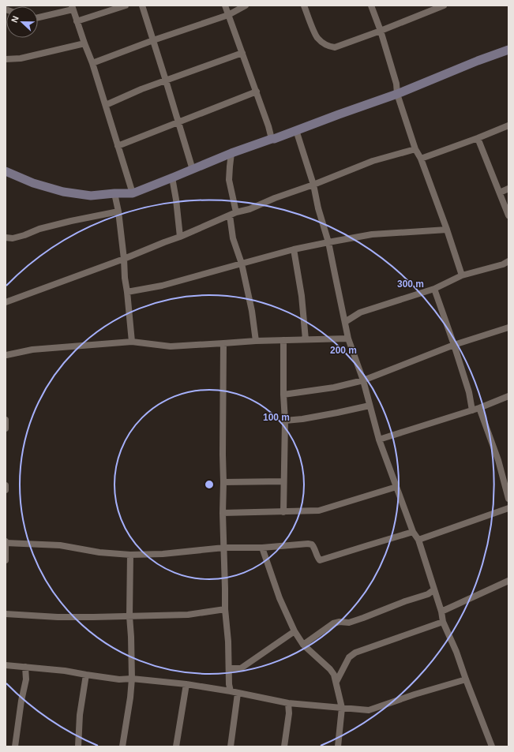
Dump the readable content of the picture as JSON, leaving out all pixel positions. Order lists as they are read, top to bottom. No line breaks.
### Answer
{"north":"left","rings":["300 m","200 m","100 m"]}
